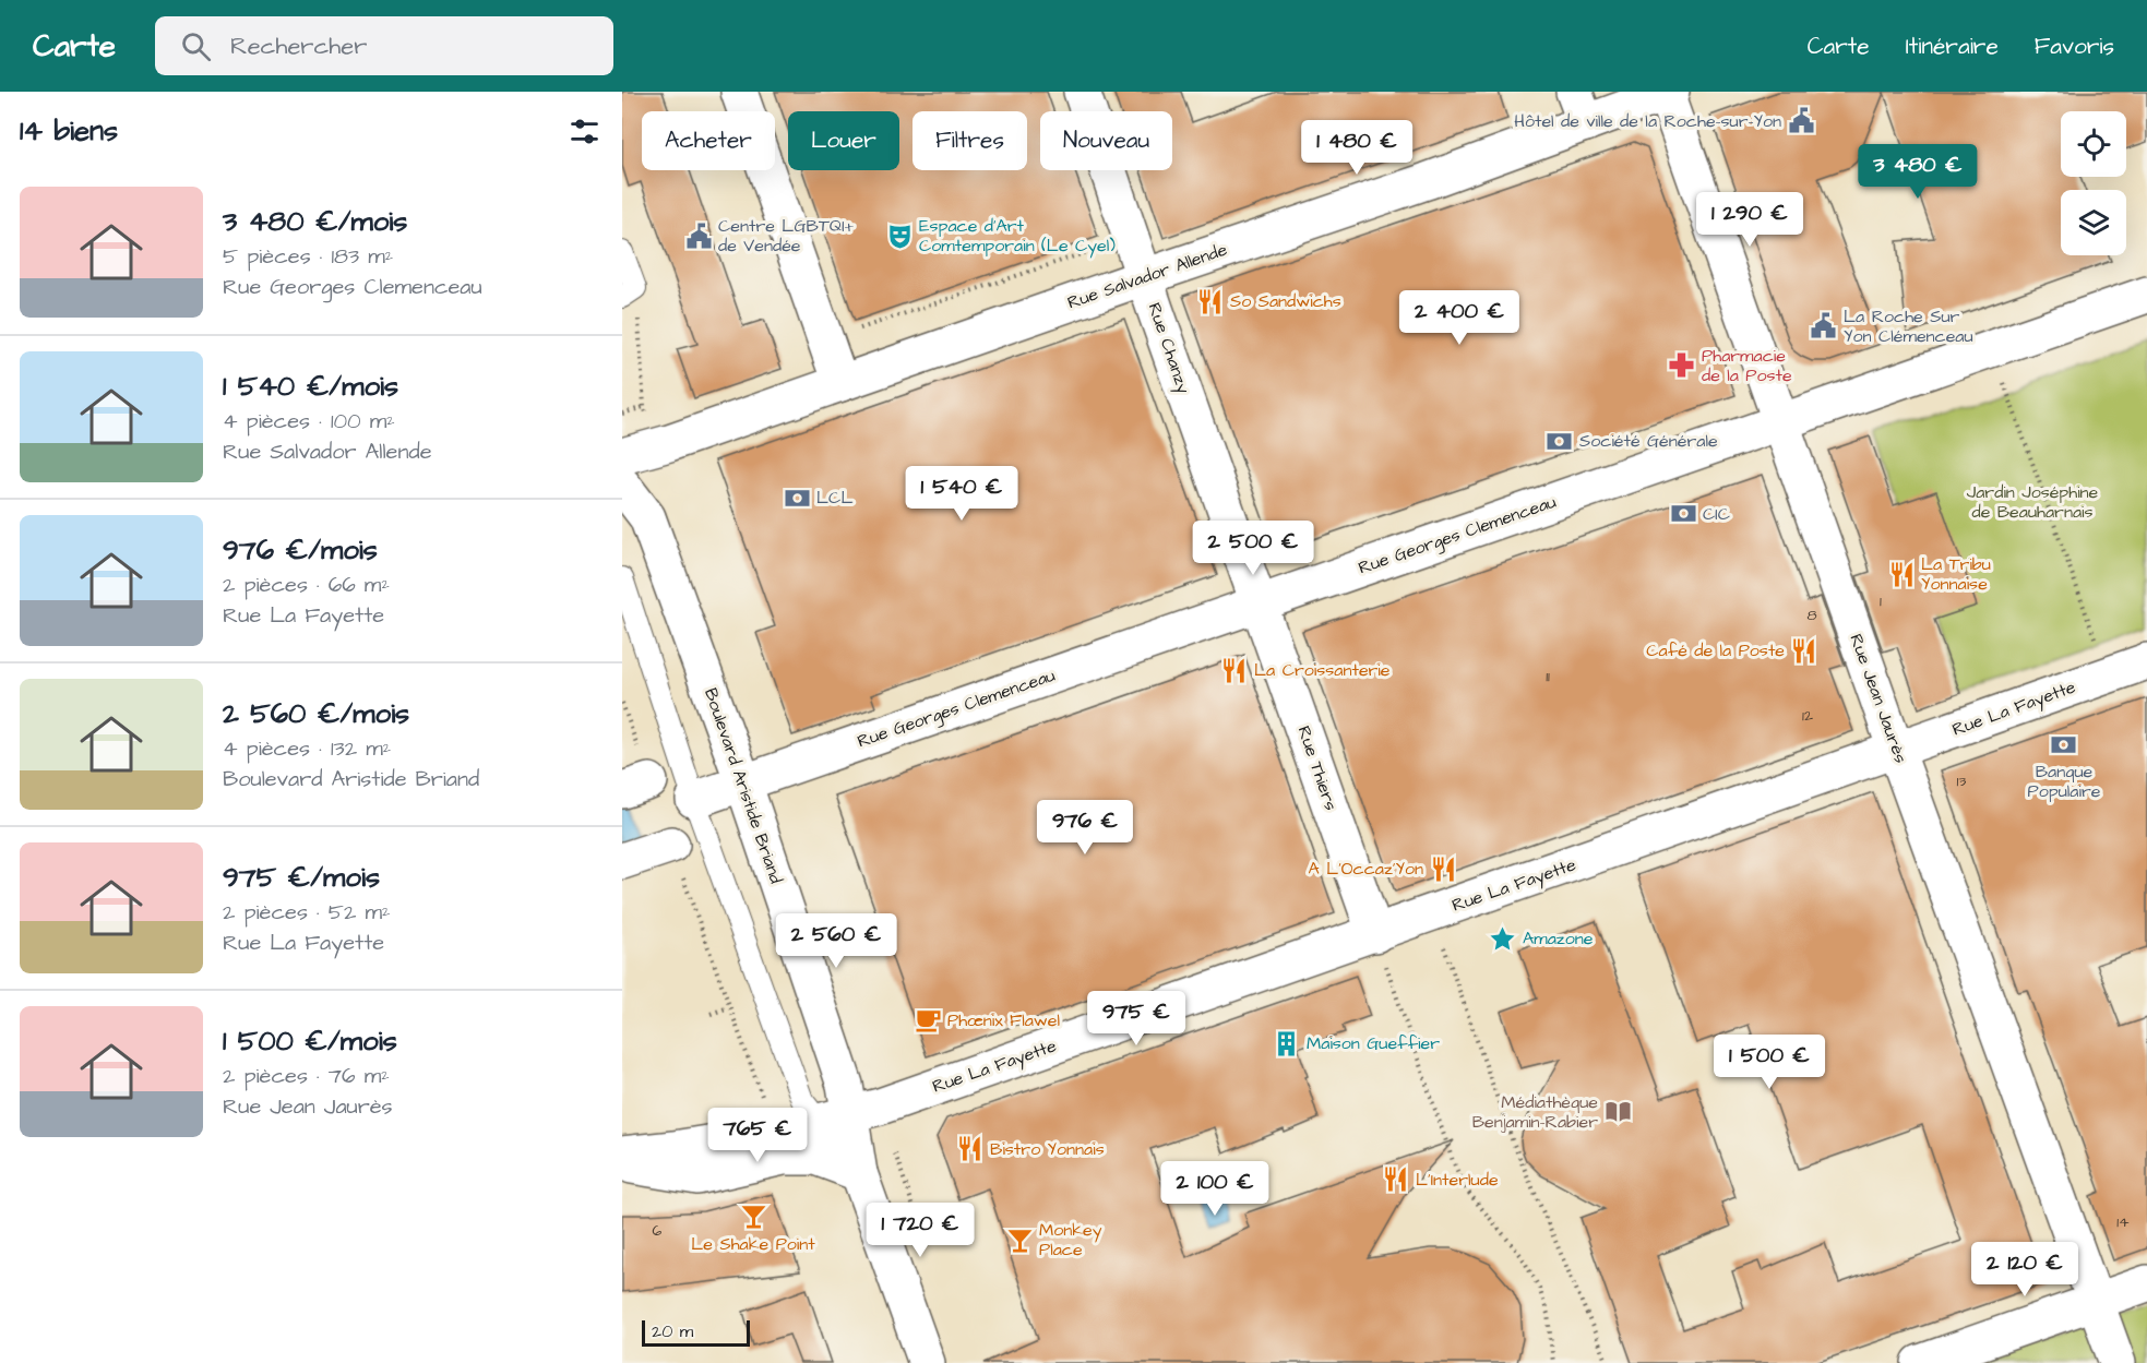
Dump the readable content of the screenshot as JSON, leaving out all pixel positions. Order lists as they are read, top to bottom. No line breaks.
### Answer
{"streets":{"street":["Rue Salvador Allende","Rue Chanzy","Rue Georges Clemenceau","Rue Jean Jaurès","Rue La Fayette","Rue Thiers","Boulevard Aristide Briand"]},"crossings":[["Rue Salvador Allende","Rue Chanzy"],["Rue Salvador Allende","Rue Jean Jaurès"],["Rue Chanzy","Rue Georges Clemenceau"],["Rue Chanzy","Rue Thiers"],["Rue Georges Clemenceau","Rue Jean Jaurès"],["Rue Georges Clemenceau","Rue Thiers"],["Rue Georges Clemenceau","Boulevard Aristide Briand"],["Rue Jean Jaurès","Rue La Fayette"],["Rue La Fayette","Rue Thiers"],["Rue La Fayette","Boulevard Aristide Briand"]],"parks":["Jardin Joséphine de Beauharnais"],"places":{"public building":["Hôtel de ville de la Roche-sur-Yon","Centre LGBTQI+ de Vendée","La Roche Sur Yon Clémenceau"],"theatre":["Espace d'Art Comtemporain (Le Cyel)"],"restaurant":["So Sandwichs","La Tribu Yonnaise","Café de la Poste","La Croissanterie","A L'Occaz'Yon","Bistro Yonnais","L'Interlude"],"pharmacy":["Pharmacie de la Poste"],"bank":["Société Générale","LCL","CIC","Banque Populaire"],"place":["Amazone"],"cafe":["Phœnix Flawel"],"building":["Maison Gueffier"],"library":["Médiathèque Benjamin-Rabier"],"bar":["Le Shake Point","Monkey Place"]},"house_numbers":["1","8","11","12","13","14","6"],"scale_bar":"20 m","page":{"header":"Carte","search":"Rechercher","nav":["Carte","Itinéraire","Favoris"],"heading":"14 biens","chip":["Acheter","Louer","Filtres","Nouveau"],"price":["1 480 €","3 480 €","1 290 €","2 400 €","1 540 €","2 500 €","976 €","2 560 €","975 €","1 500 €","765 €","2 100 €","1 720 €","2 120 €"],"list":[{"name":"3 480 €/mois","note":"5 pièces · 183 m² · Rue Georges Clemenceau"},{"name":"1 540 €/mois","note":"4 pièces · 100 m² · Rue Salvador Allende"},{"name":"976 €/mois","note":"2 pièces · 66 m² · Rue La Fayette"},{"name":"2 560 €/mois","note":"4 pièces · 132 m² · Boulevard Aristide Briand"},{"name":"975 €/mois","note":"2 pièces · 52 m² · Rue La Fayette"},{"name":"1 500 €/mois","note":"2 pièces · 76 m² · Rue Jean Jaurès"}],"scale":"20 m"}}
